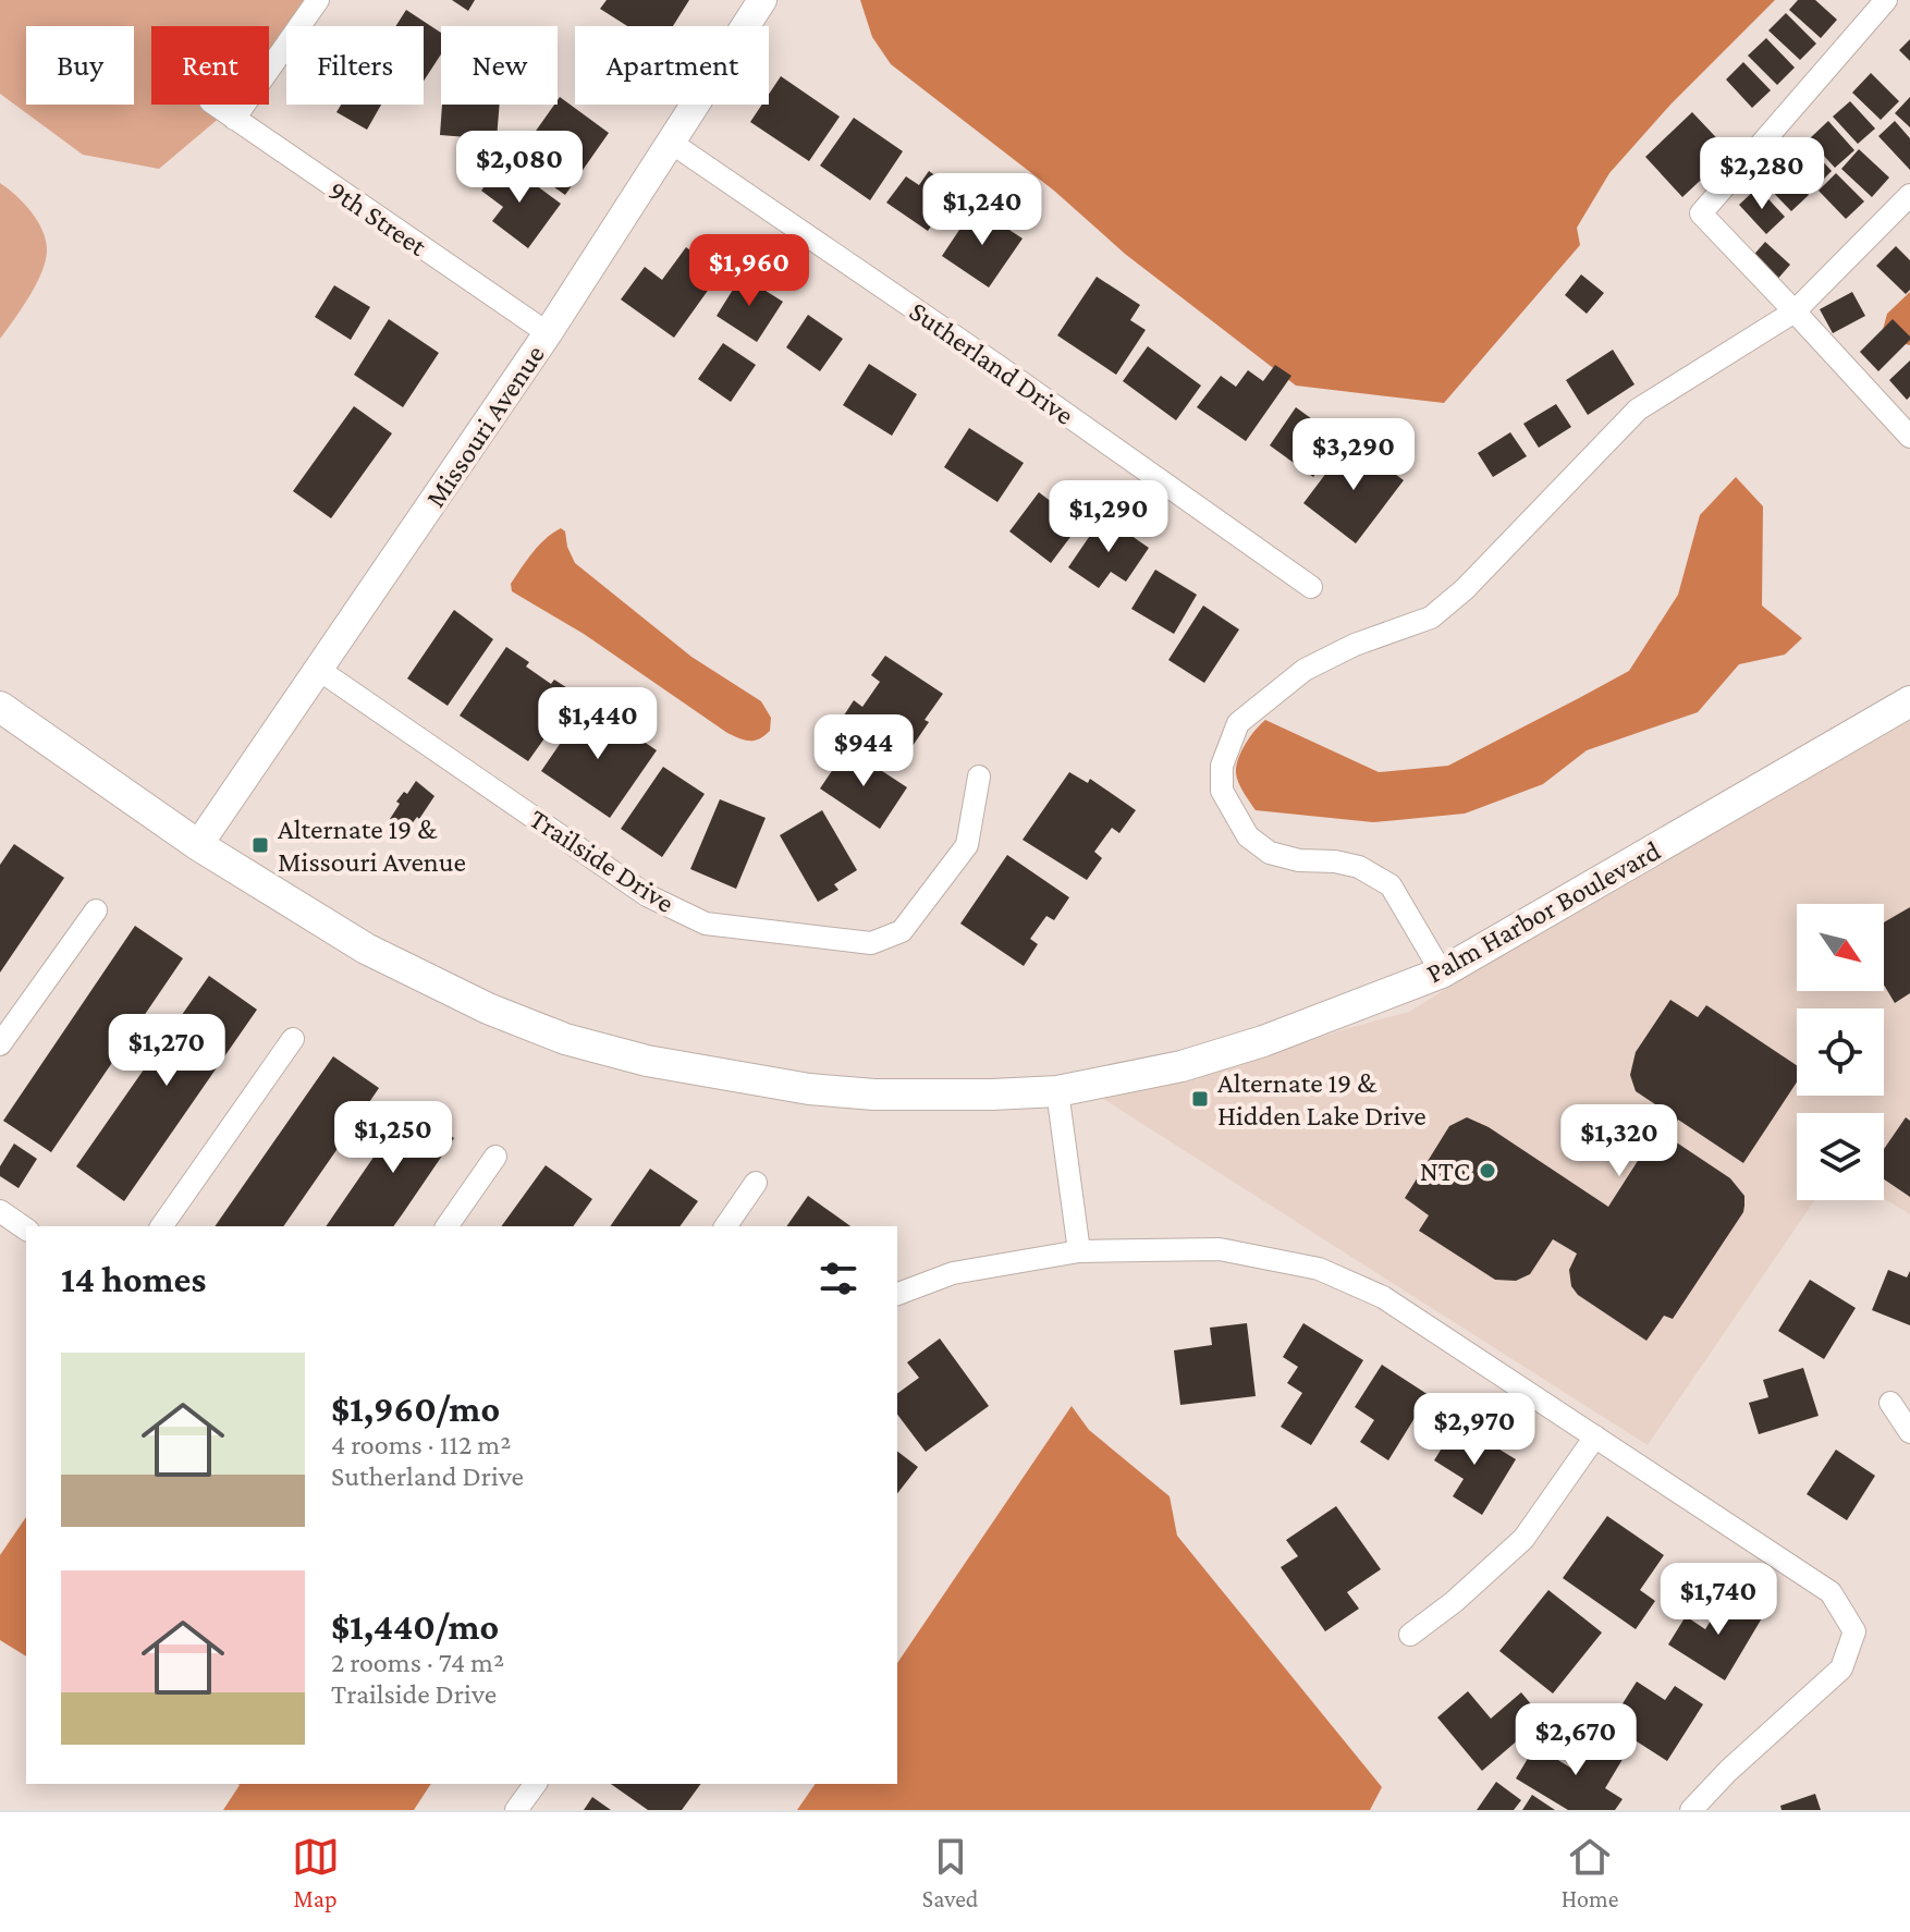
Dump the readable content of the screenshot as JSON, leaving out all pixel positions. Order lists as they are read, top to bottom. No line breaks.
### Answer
{"streets":{"main road":["Palm Harbor Boulevard"],"street":["9th Street","Sutherland Drive","Missouri Avenue","Trailside Drive"]},"crossings":[["9th Street","Missouri Avenue"],["Sutherland Drive","Missouri Avenue"],["Missouri Avenue","Trailside Drive"],["Missouri Avenue","Palm Harbor Boulevard"]],"places":{"transit":["Alternate 19 & Missouri Avenue","Alternate 19 & Hidden Lake Drive"],"other":["NTC"]},"north":"bottom right","page":{"chip":["Buy","Rent","Filters","New","Apartment"],"price":["$2,080","$2,280","$1,240","$1,960","$3,290","$1,290","$1,440","$944","$1,270","$1,250","$1,320","$2,970","$1,740","$2,670"],"heading":"14 homes","list":[{"name":"$1,960/mo","note":"4 rooms · 112 m² · Sutherland Drive"},{"name":"$1,440/mo","note":"2 rooms · 74 m² · Trailside Drive"}],"tabs":["Map","Saved","Home"]}}
